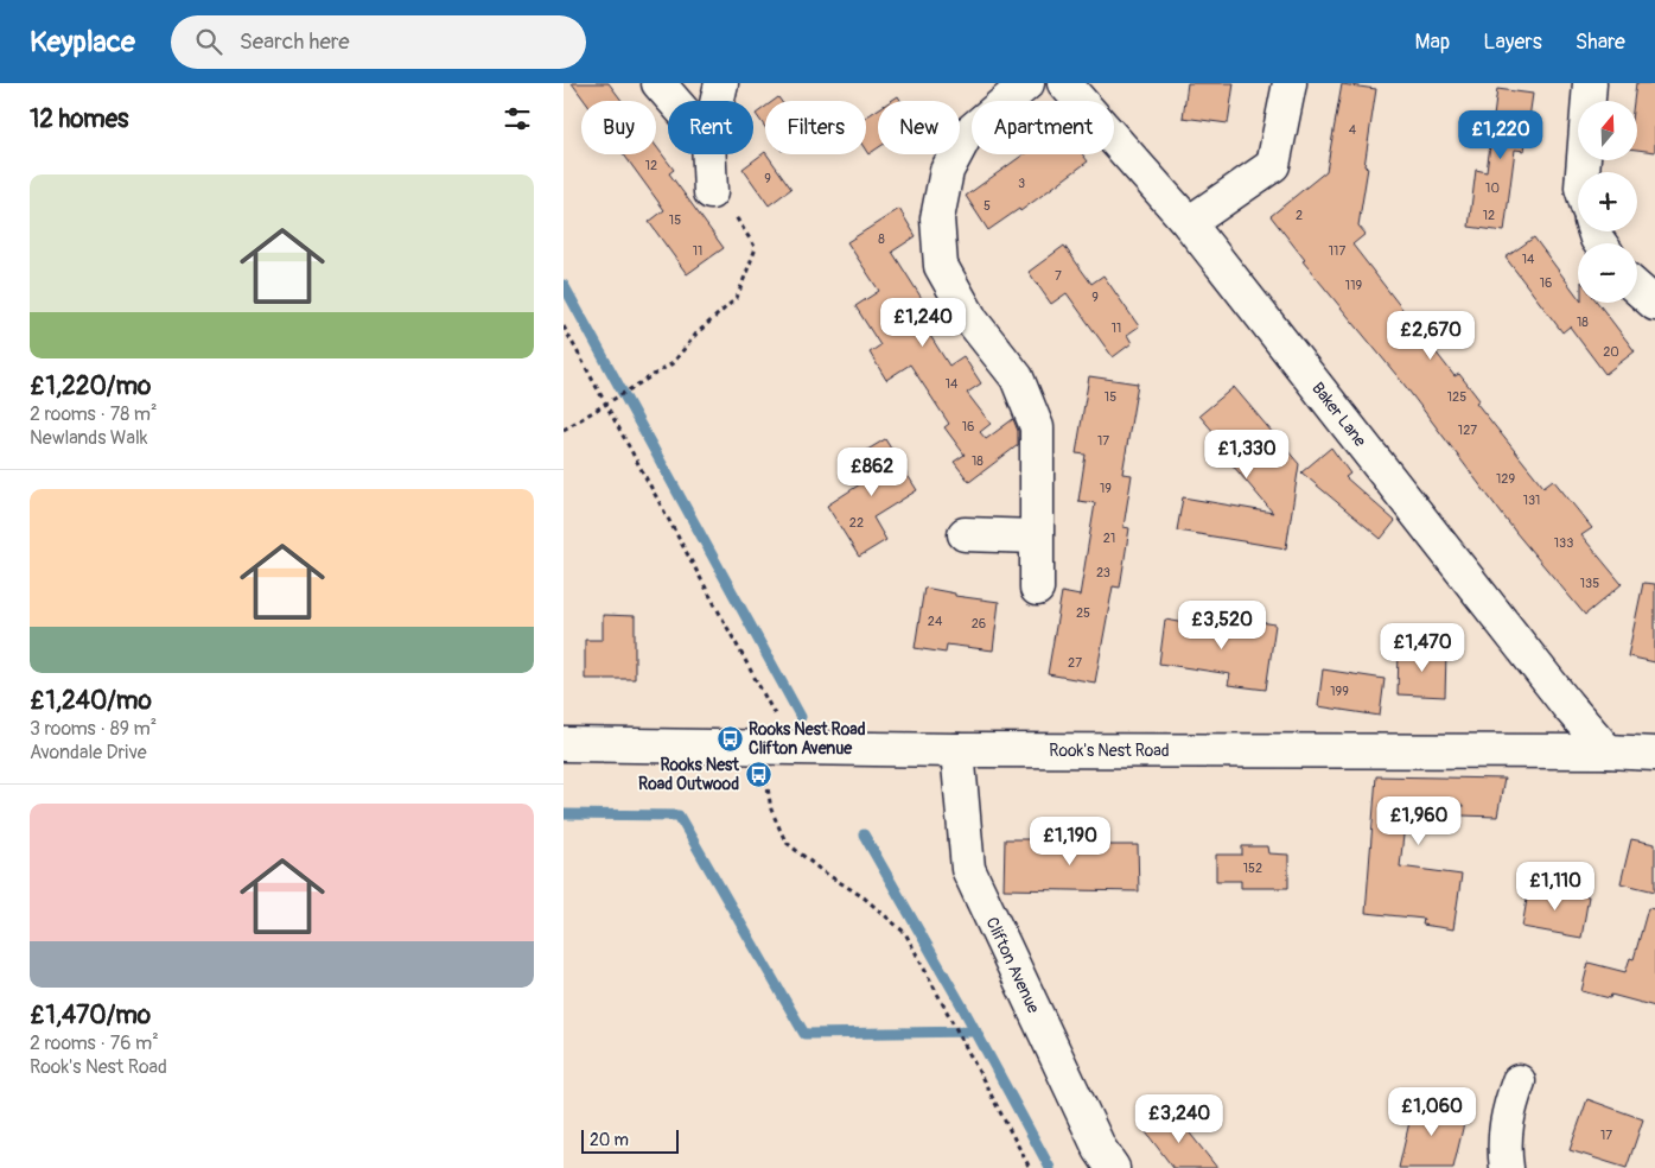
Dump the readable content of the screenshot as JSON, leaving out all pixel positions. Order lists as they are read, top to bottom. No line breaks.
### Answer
{"streets":{"street":["Baker Lane","Rook's Nest Road","Clifton Avenue"]},"crossings":[["Baker Lane","Rook's Nest Road"],["Rook's Nest Road","Clifton Avenue"]],"places":{"bus stop":["Rooks Nest Road Clifton Avenue","Rooks Nest Road Outwood"]},"house_numbers":["4","12","9","3","10","5","2","12","15","8","11","117","14","7","16","119","9","18","11","20","14","15","125","16","127","17","18","129","19","131","22","21","133","23","135","25","24","26","27","199","152","17"],"scale_bar":"20 m","north":"top","page":{"header":"Keyplace","search":"Search here","nav":["Map","Layers","Share"],"heading":"12 homes","map_buttons":["+","−"],"chip":["Buy","Rent","Filters","New","Apartment"],"price":["£1,220","£1,240","£2,670","£1,330","£862","£3,520","£1,470","£1,960","£1,190","£1,110","£1,060","£3,240"],"list":[{"name":"£1,220/mo","note":"2 rooms · 78 m² · Newlands Walk"},{"name":"£1,240/mo","note":"3 rooms · 89 m² · Avondale Drive"},{"name":"£1,470/mo","note":"2 rooms · 76 m² · Rook's Nest Road"}],"scale":"20 m"}}
